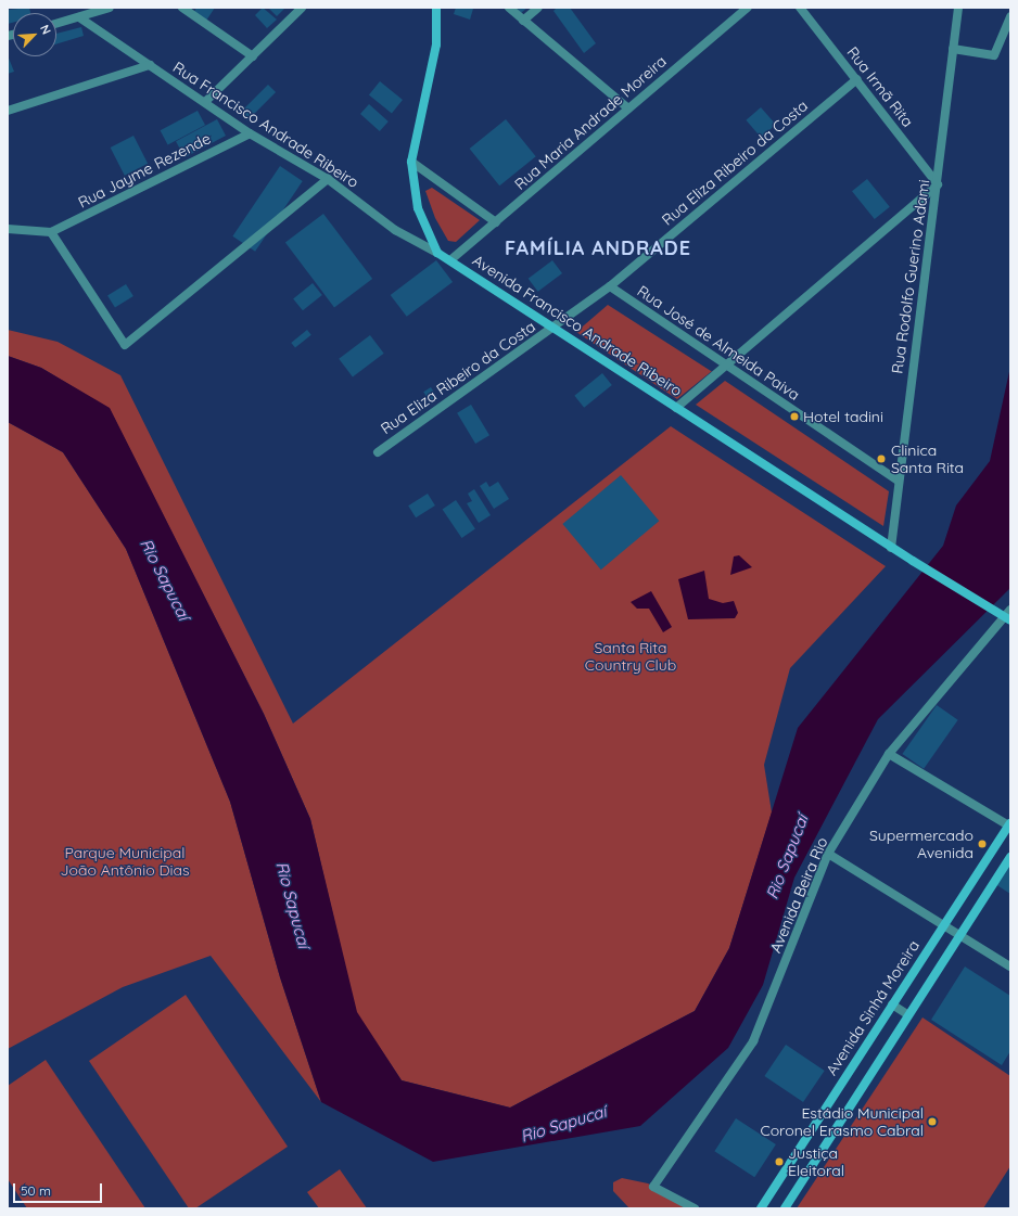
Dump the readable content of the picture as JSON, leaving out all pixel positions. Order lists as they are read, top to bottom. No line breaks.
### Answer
{"streets":{"main road":["Avenida Francisco Andrade Ribeiro","Avenida Sinhá Moreira"],"street":["Rua Irmã Rita","Rua Maria Andrade Moreira","Rua Francisco Andrade Ribeiro","Rua Eliza Ribeiro da Costa","Rua Jayme Rezende","Rua Rodolfo Guerino Adami","Rua José de Almeida Paiva","Avenida Beira Rio"]},"crossings":[["Rua Irmã Rita","Rua Eliza Ribeiro da Costa"],["Rua Irmã Rita","Rua Rodolfo Guerino Adami"],["Rua Maria Andrade Moreira","Avenida Francisco Andrade Ribeiro"],["Rua Francisco Andrade Ribeiro","Rua Jayme Rezende"],["Rua Francisco Andrade Ribeiro","Avenida Francisco Andrade Ribeiro"],["Rua Eliza Ribeiro da Costa","Avenida Francisco Andrade Ribeiro"],["Rua Eliza Ribeiro da Costa","Rua José de Almeida Paiva"],["Rua Rodolfo Guerino Adami","Avenida Francisco Andrade Ribeiro"],["Rua Rodolfo Guerino Adami","Rua José de Almeida Paiva"]],"districts":["FAMÍLIA ANDRADE"],"water":["Rio Sapucaí"],"parks":["Santa Rita Country Club","Parque Municipal João Antônio Dias"],"places":["Hotel tadini","Clinica Santa Rita","Supermercado Avenida","Estádio Municipal Coronel Erasmo Cabral","Justiça Eleitoral"],"scale_bar":"50 m","north":"top right"}
